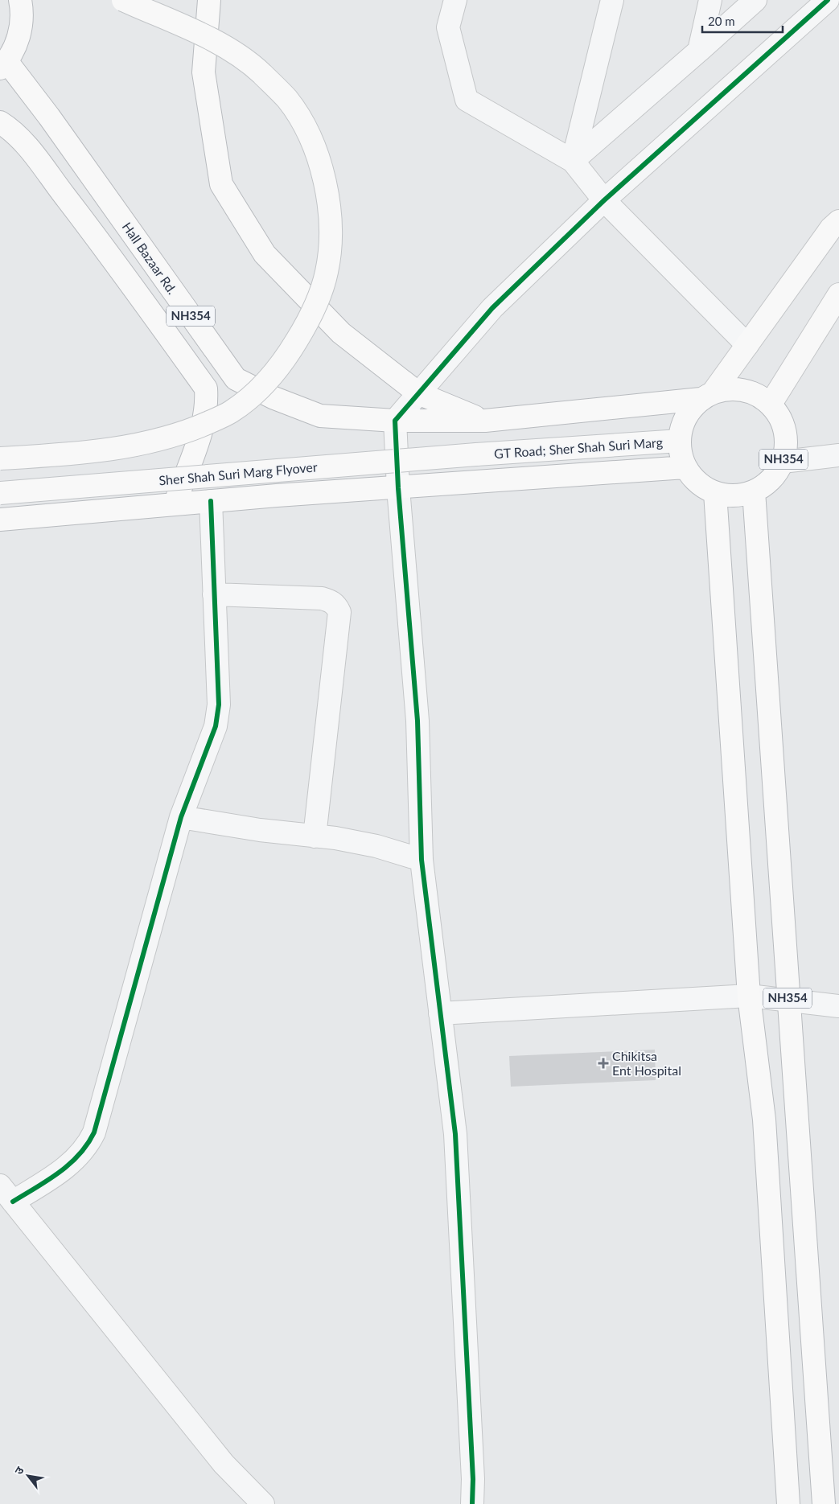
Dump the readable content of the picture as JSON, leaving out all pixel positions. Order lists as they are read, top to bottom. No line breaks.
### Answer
{"streets":{"main road":["Hall Bazaar Rd.","NH354","GT Road; Sher Shah Suri Marg","Sher Shah Suri Marg Flyover"]},"crossings":[["Hall Bazaar Rd.","NH354"],["NH354","GT Road; Sher Shah Suri Marg"],["GT Road; Sher Shah Suri Marg","Sher Shah Suri Marg Flyover"]],"places":{"health":["Chikitsa Ent Hospital"]},"scale_bar":"20 m","north":"top left"}
